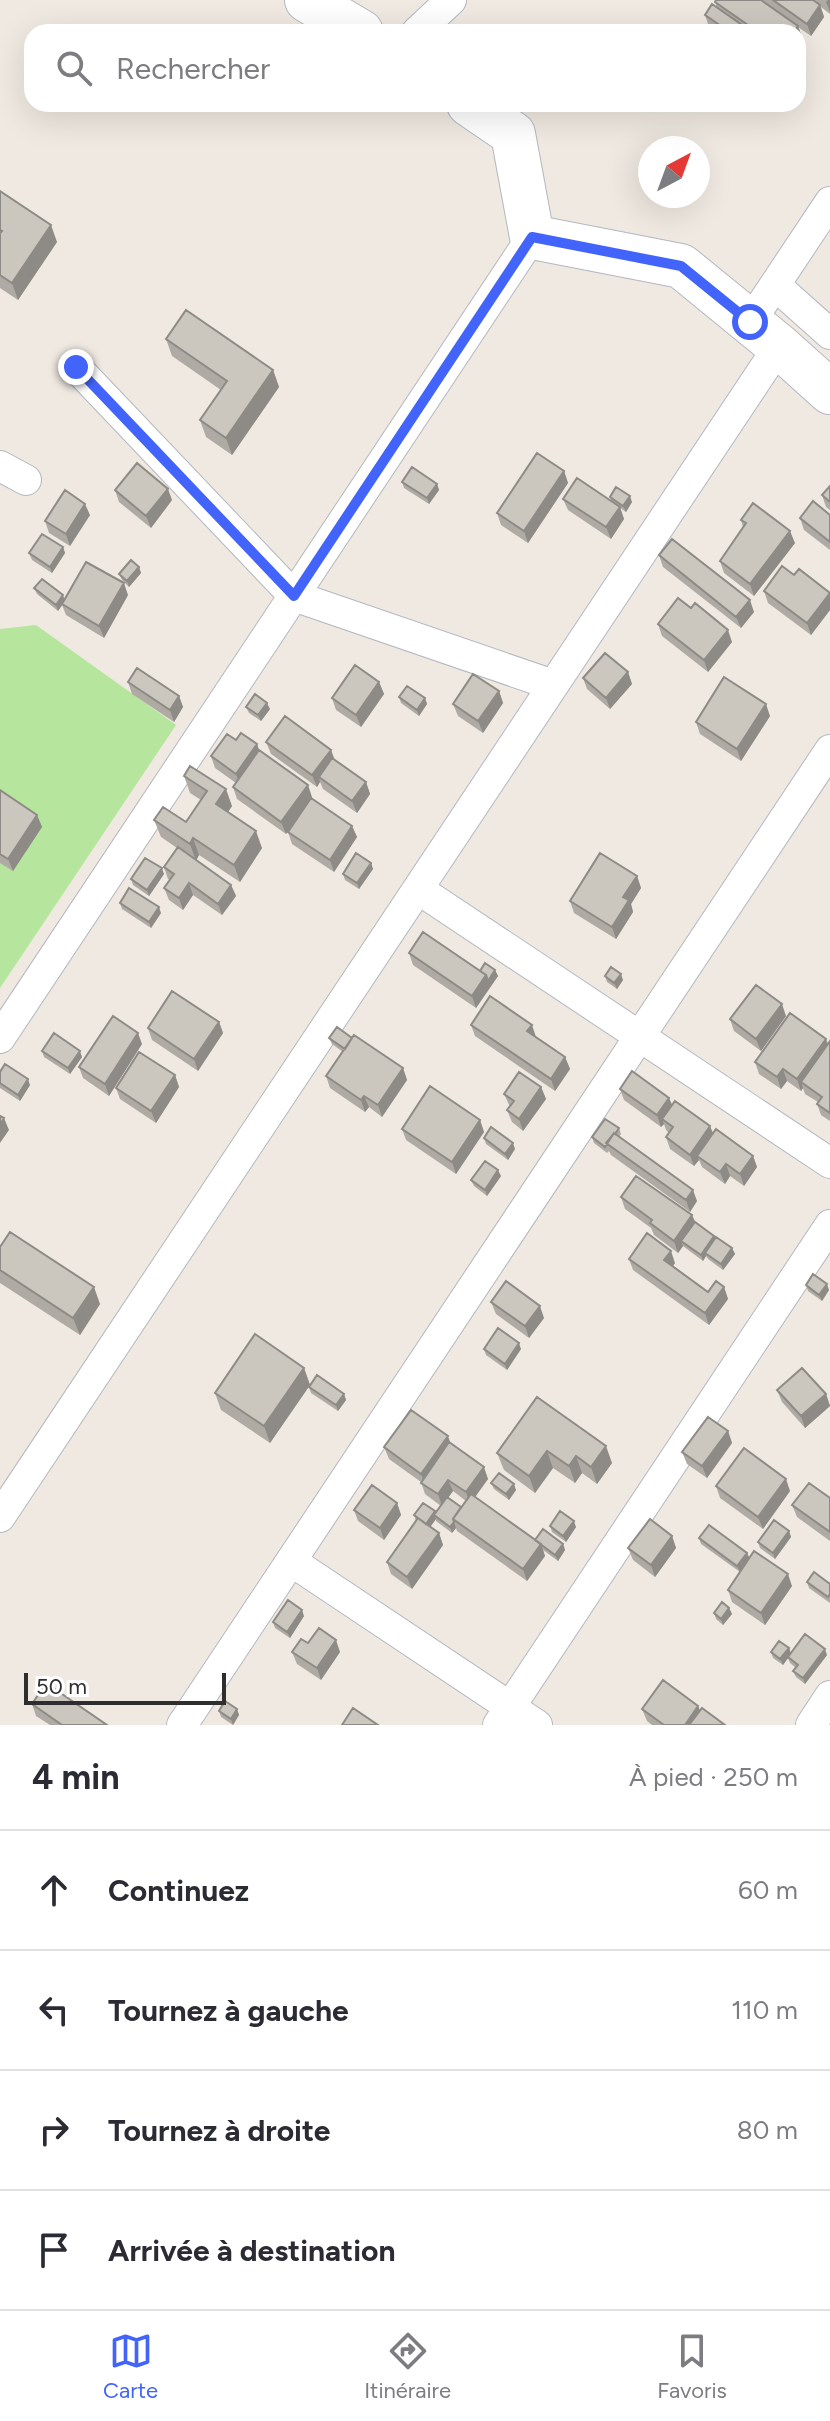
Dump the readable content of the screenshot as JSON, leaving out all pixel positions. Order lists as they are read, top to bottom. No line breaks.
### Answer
{"scale_bar":"50 m","north":"top right","page":{"search":"Rechercher","scale":"50 m","heading":["4 min","À pied · 250 m"],"list":[["Continuez","60 m"],["Tournez à gauche","110 m"],["Tournez à droite","80 m"],"Arrivée à destination"],"nav":["Carte","Itinéraire","Favoris"]}}
